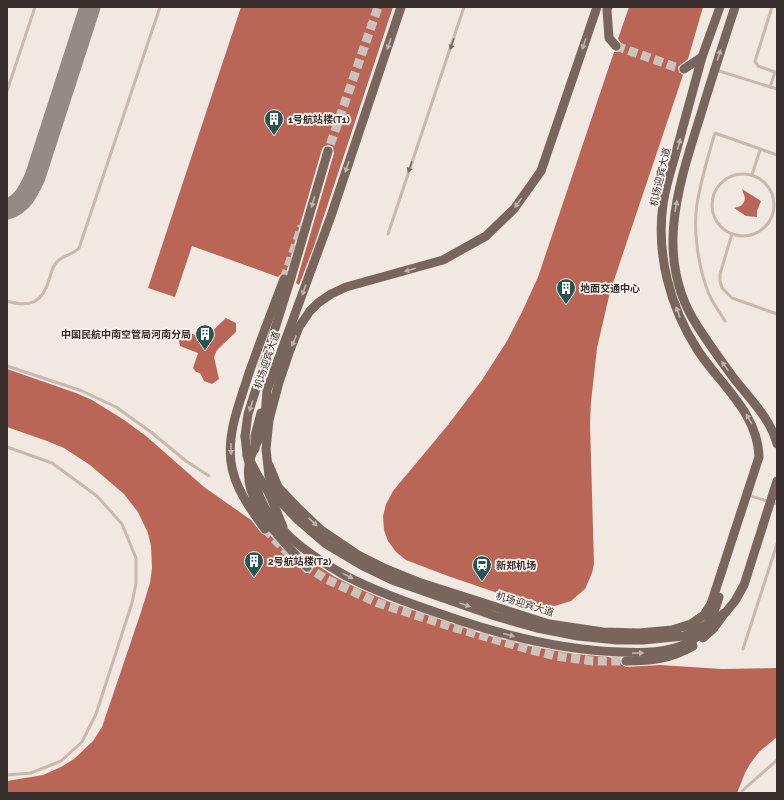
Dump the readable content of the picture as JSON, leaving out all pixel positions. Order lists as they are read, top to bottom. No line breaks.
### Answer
{"streets":{"main road":["机场迎宾大道"]},"places":{"building":["1号航站楼(T1)","地面交通中心","中国民航中南空管局河南分局","2号航站楼(T2)"],"station":["新郑机场"]}}
